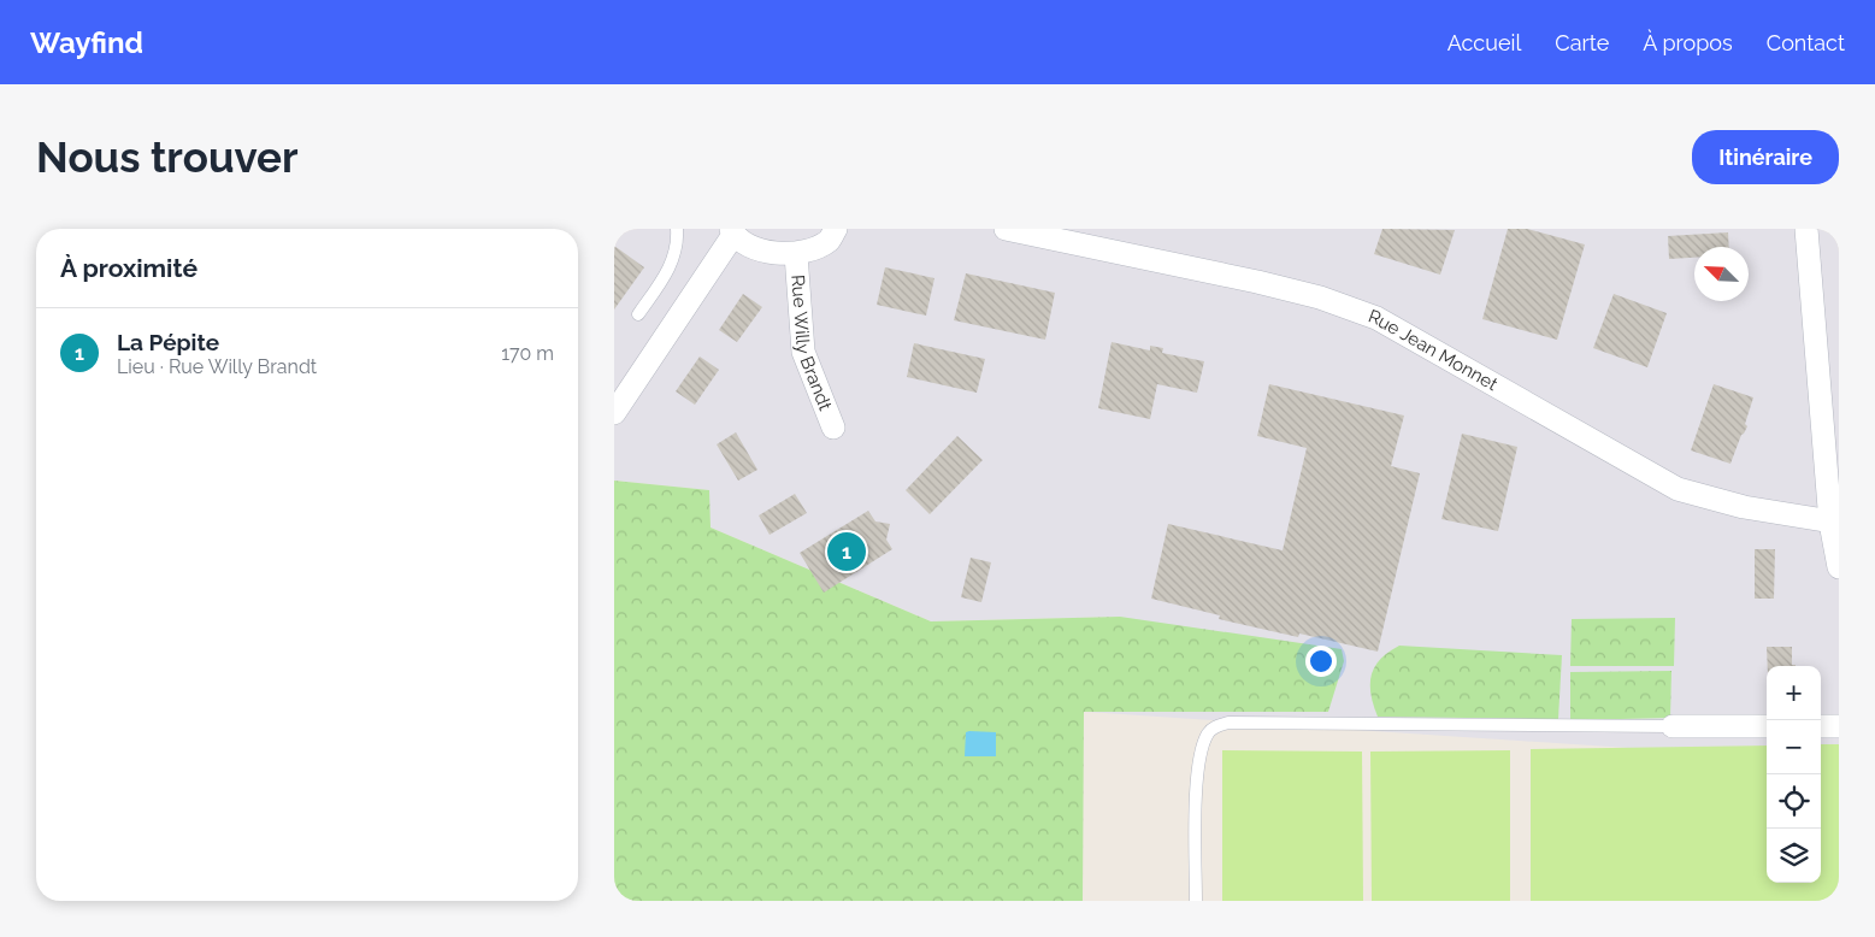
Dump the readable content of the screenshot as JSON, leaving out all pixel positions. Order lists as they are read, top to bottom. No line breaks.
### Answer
{"streets":{"street":["Rue Willy Brandt","Rue Jean Monnet"]},"north":"top left","page":{"header":"Wayfind","nav":["Accueil","Carte","À propos","Contact"],"buttons":"Itinéraire","title":"Nous trouver","heading":"À proximité","list":[{"mark":"1","name":"La Pépite","note":"Lieu · Rue Willy Brandt","value":"170 m"}],"pins":"1","map_buttons":["+","−"]}}
